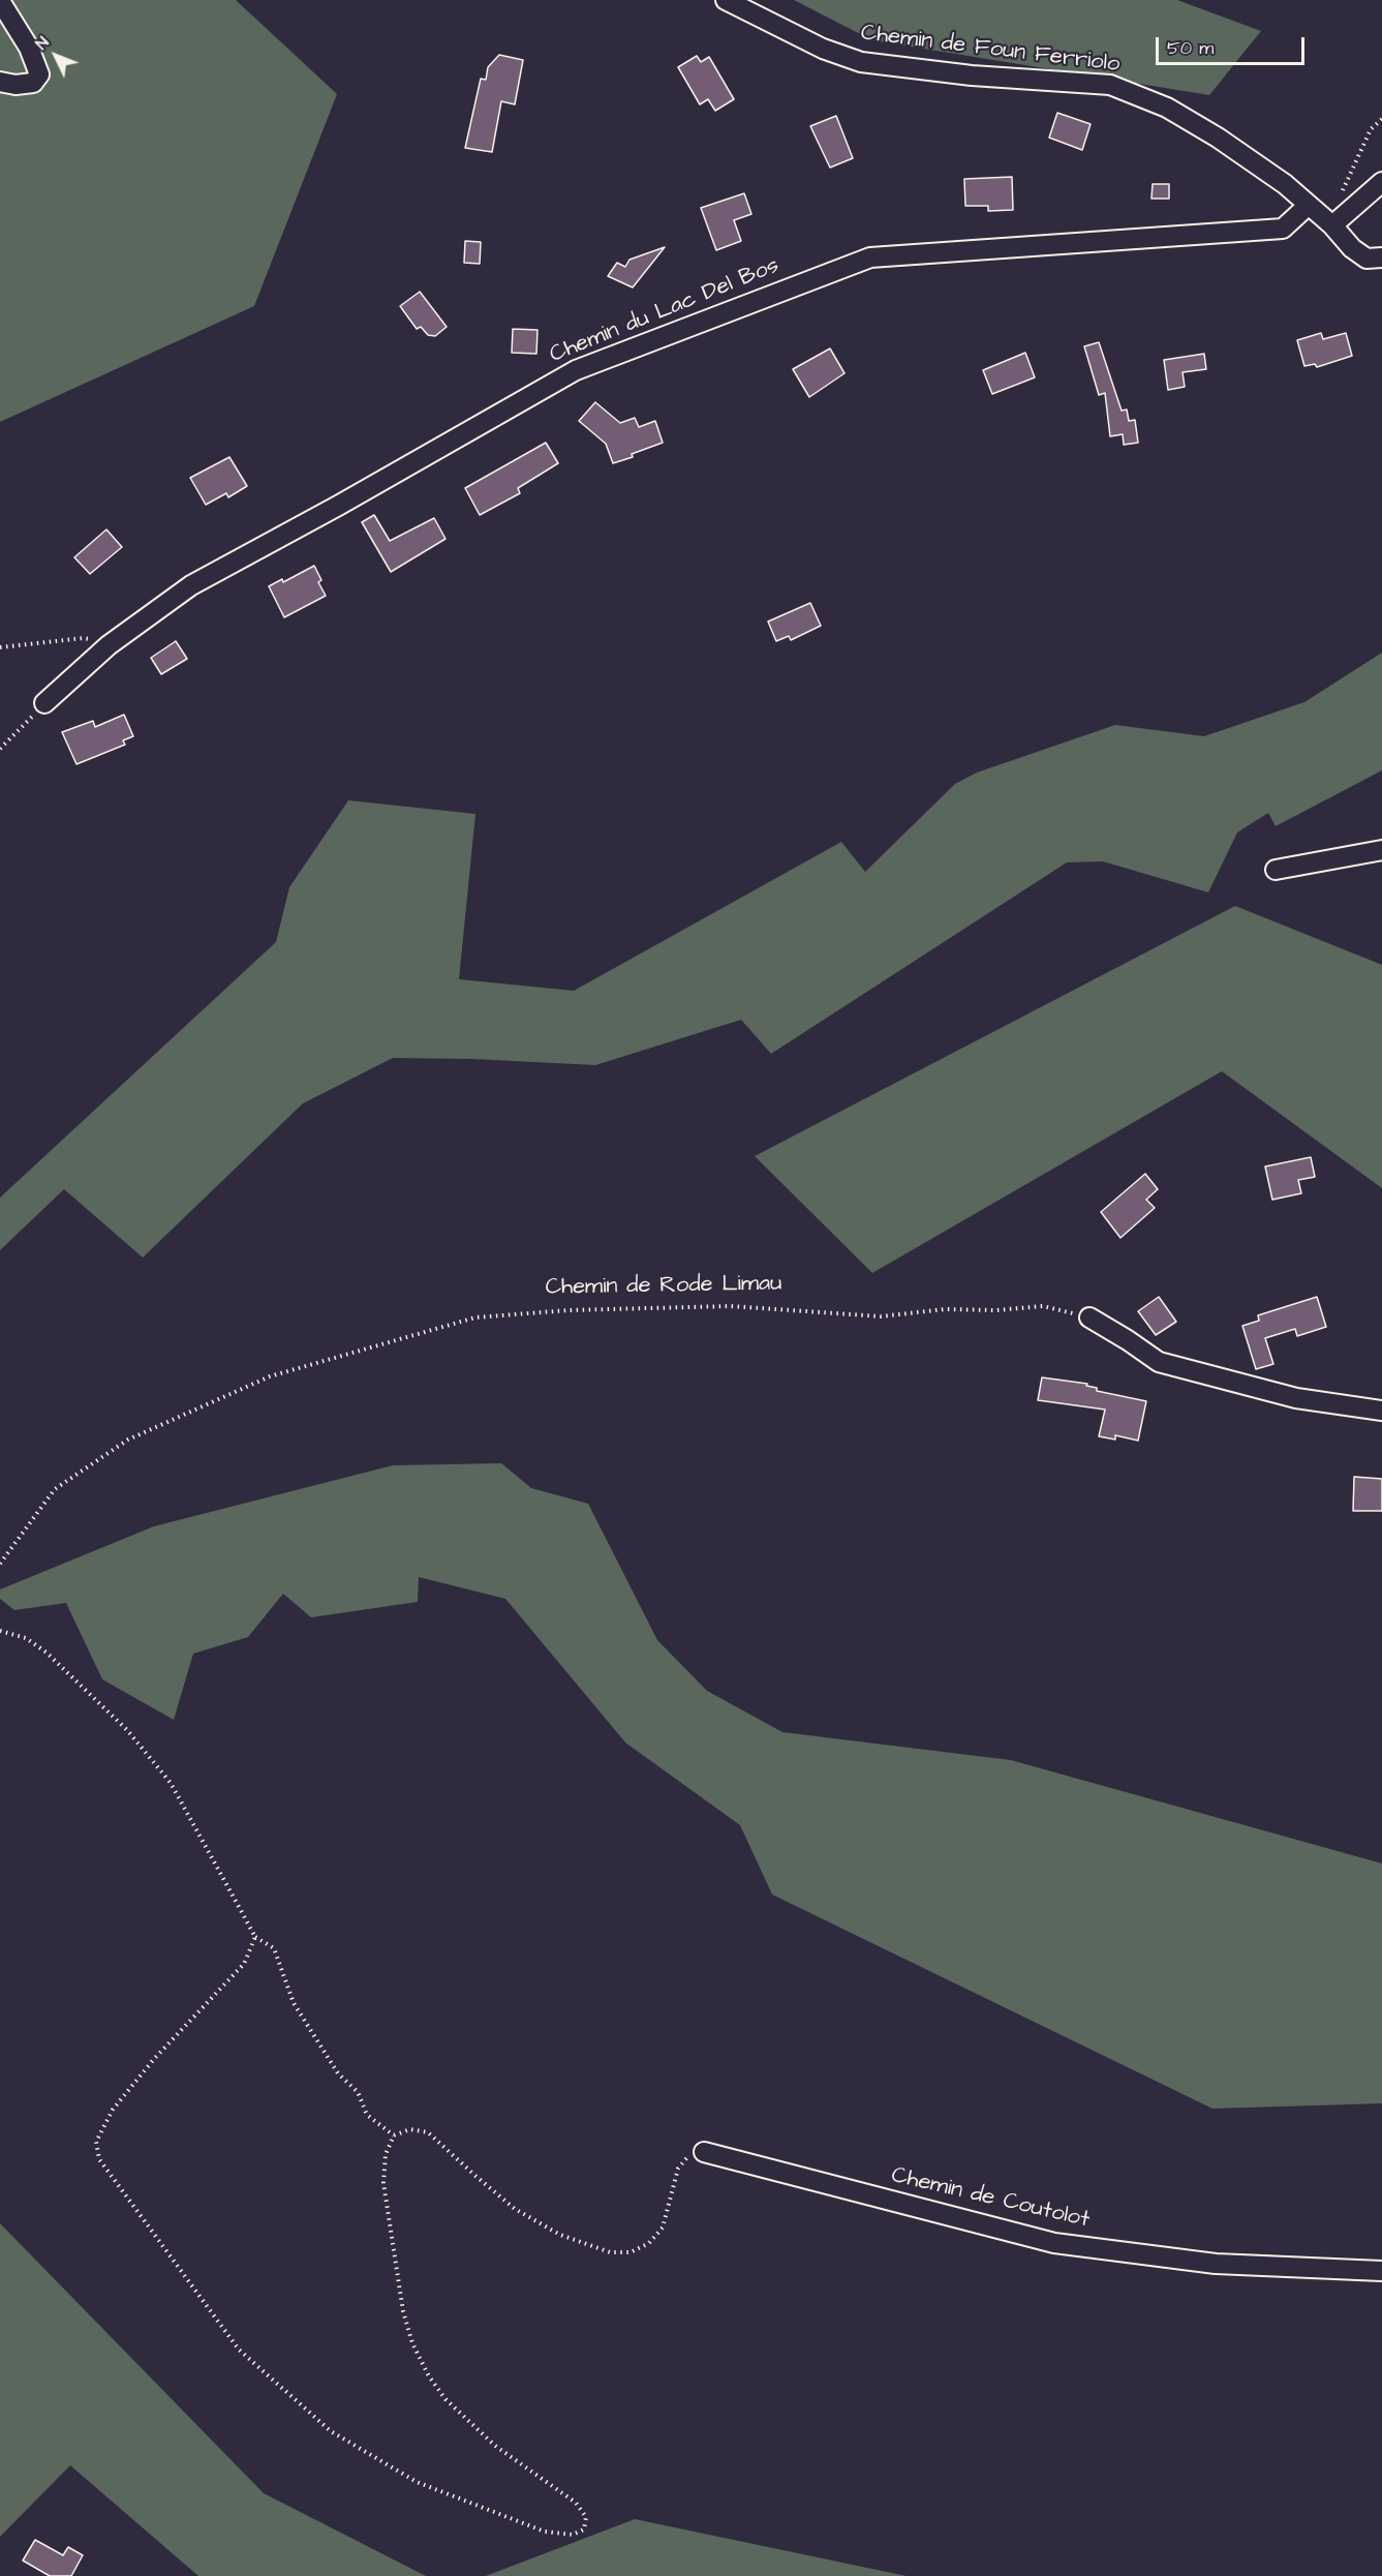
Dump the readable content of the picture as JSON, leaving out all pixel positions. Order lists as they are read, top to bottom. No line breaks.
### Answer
{"streets":{"street":["Chemin de Foun Ferriolo","Chemin du Lac Del Bos","Chemin de Coutolot"],"path":["Chemin de Rode Limau"]},"crossings":[["Chemin de Foun Ferriolo","Chemin du Lac Del Bos"]],"scale_bar":"50 m","north":"top left"}
